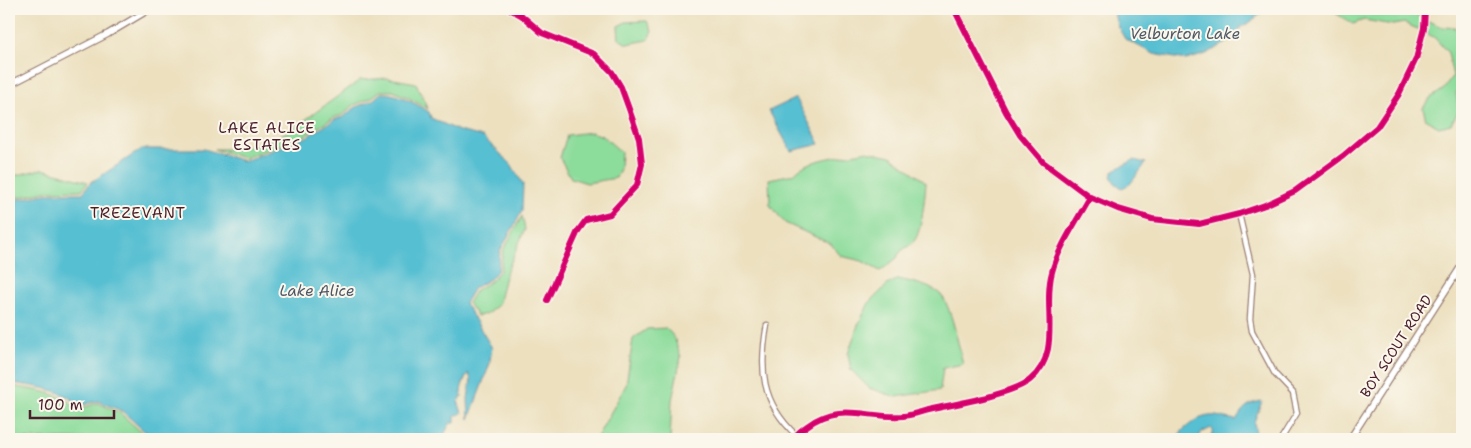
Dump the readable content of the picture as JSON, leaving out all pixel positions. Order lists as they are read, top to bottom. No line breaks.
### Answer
{"streets":{"street":["BOY SCOUT ROAD"]},"districts":["LAKE ALICE ESTATES","TREZEVANT"],"water":["Velburton Lake","Lake Alice"],"scale_bar":"100 m"}
